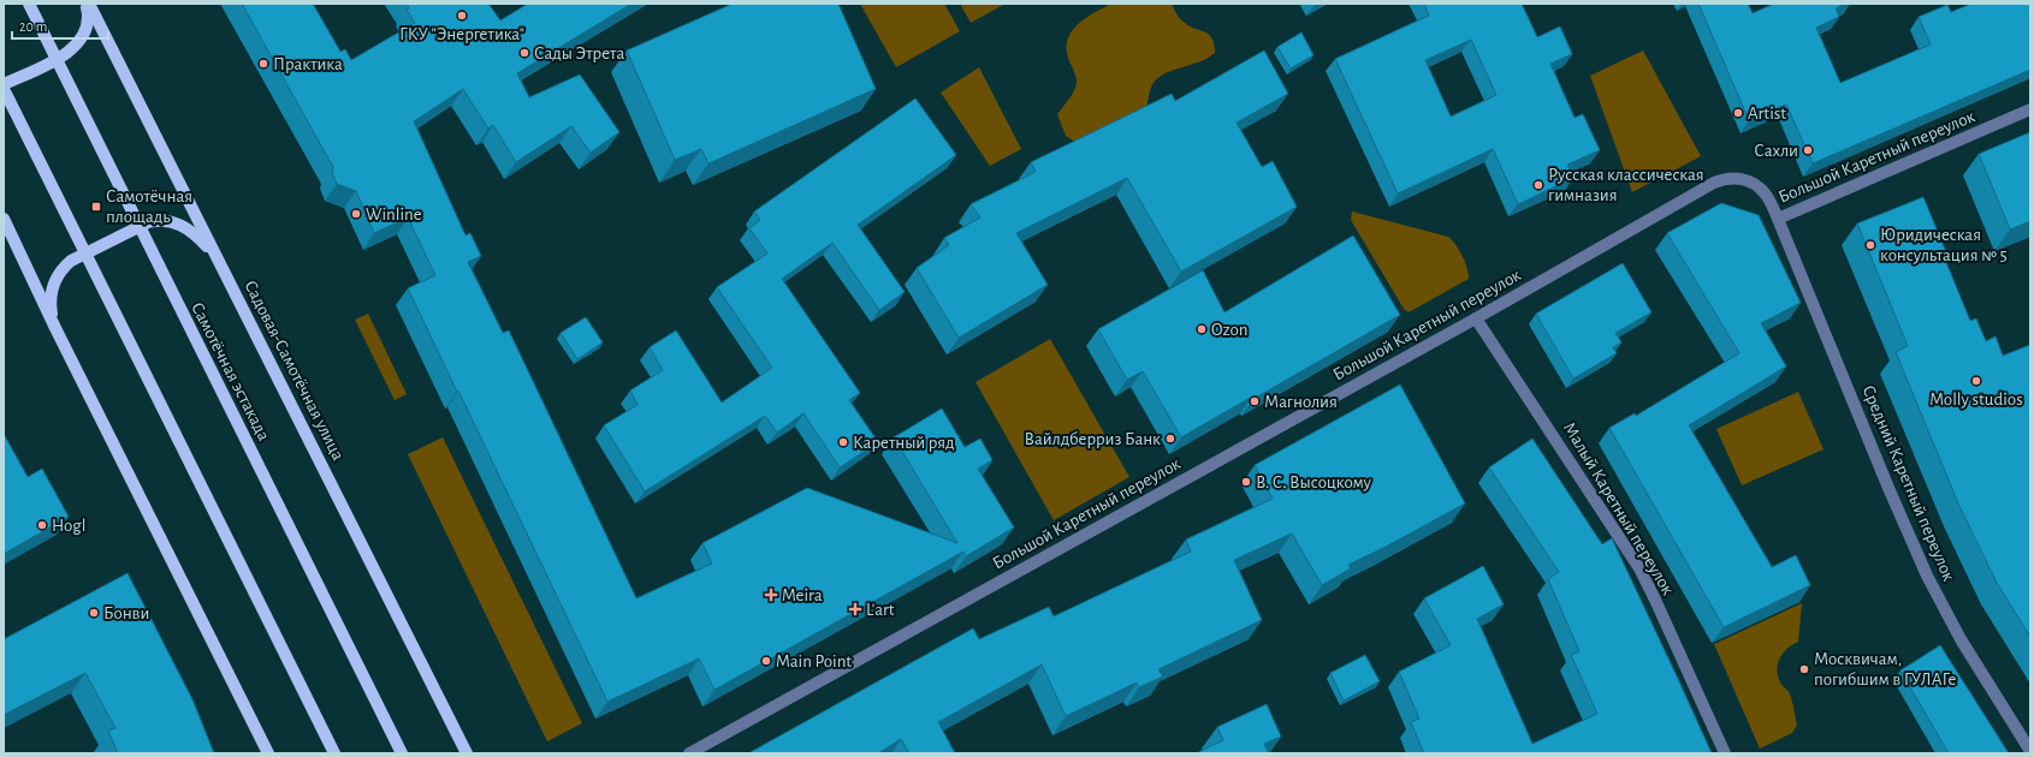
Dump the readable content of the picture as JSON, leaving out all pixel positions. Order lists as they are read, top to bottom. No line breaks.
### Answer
{"streets":{"main road":["Садовая-Самотёчная улица","Самотёчная эстакада"],"street":["Большой Каретный переулок","Средний Каретный переулок","Малый Каретный переулок"]},"crossings":[["Большой Каретный переулок","Средний Каретный переулок"],["Большой Каретный переулок","Малый Каретный переулок"]],"places":{"other":["ГКУ \"Энергетика\"","Сады Этрета","Практика","Artist","Сахли","Русская классическая гимназия","Winline","Юридическая консультация № 5","Ozon","Molly studios","Магнолия","Вайлдберриз Банк","Каретный ряд","В. С. Высоцкому","Hogl","Бонви","Main Point","Москвичам, погибшим в ГУЛАГе"],"transit":["Самотёчная площадь"],"health":["Meira","L'art"]},"scale_bar":"20 m"}
